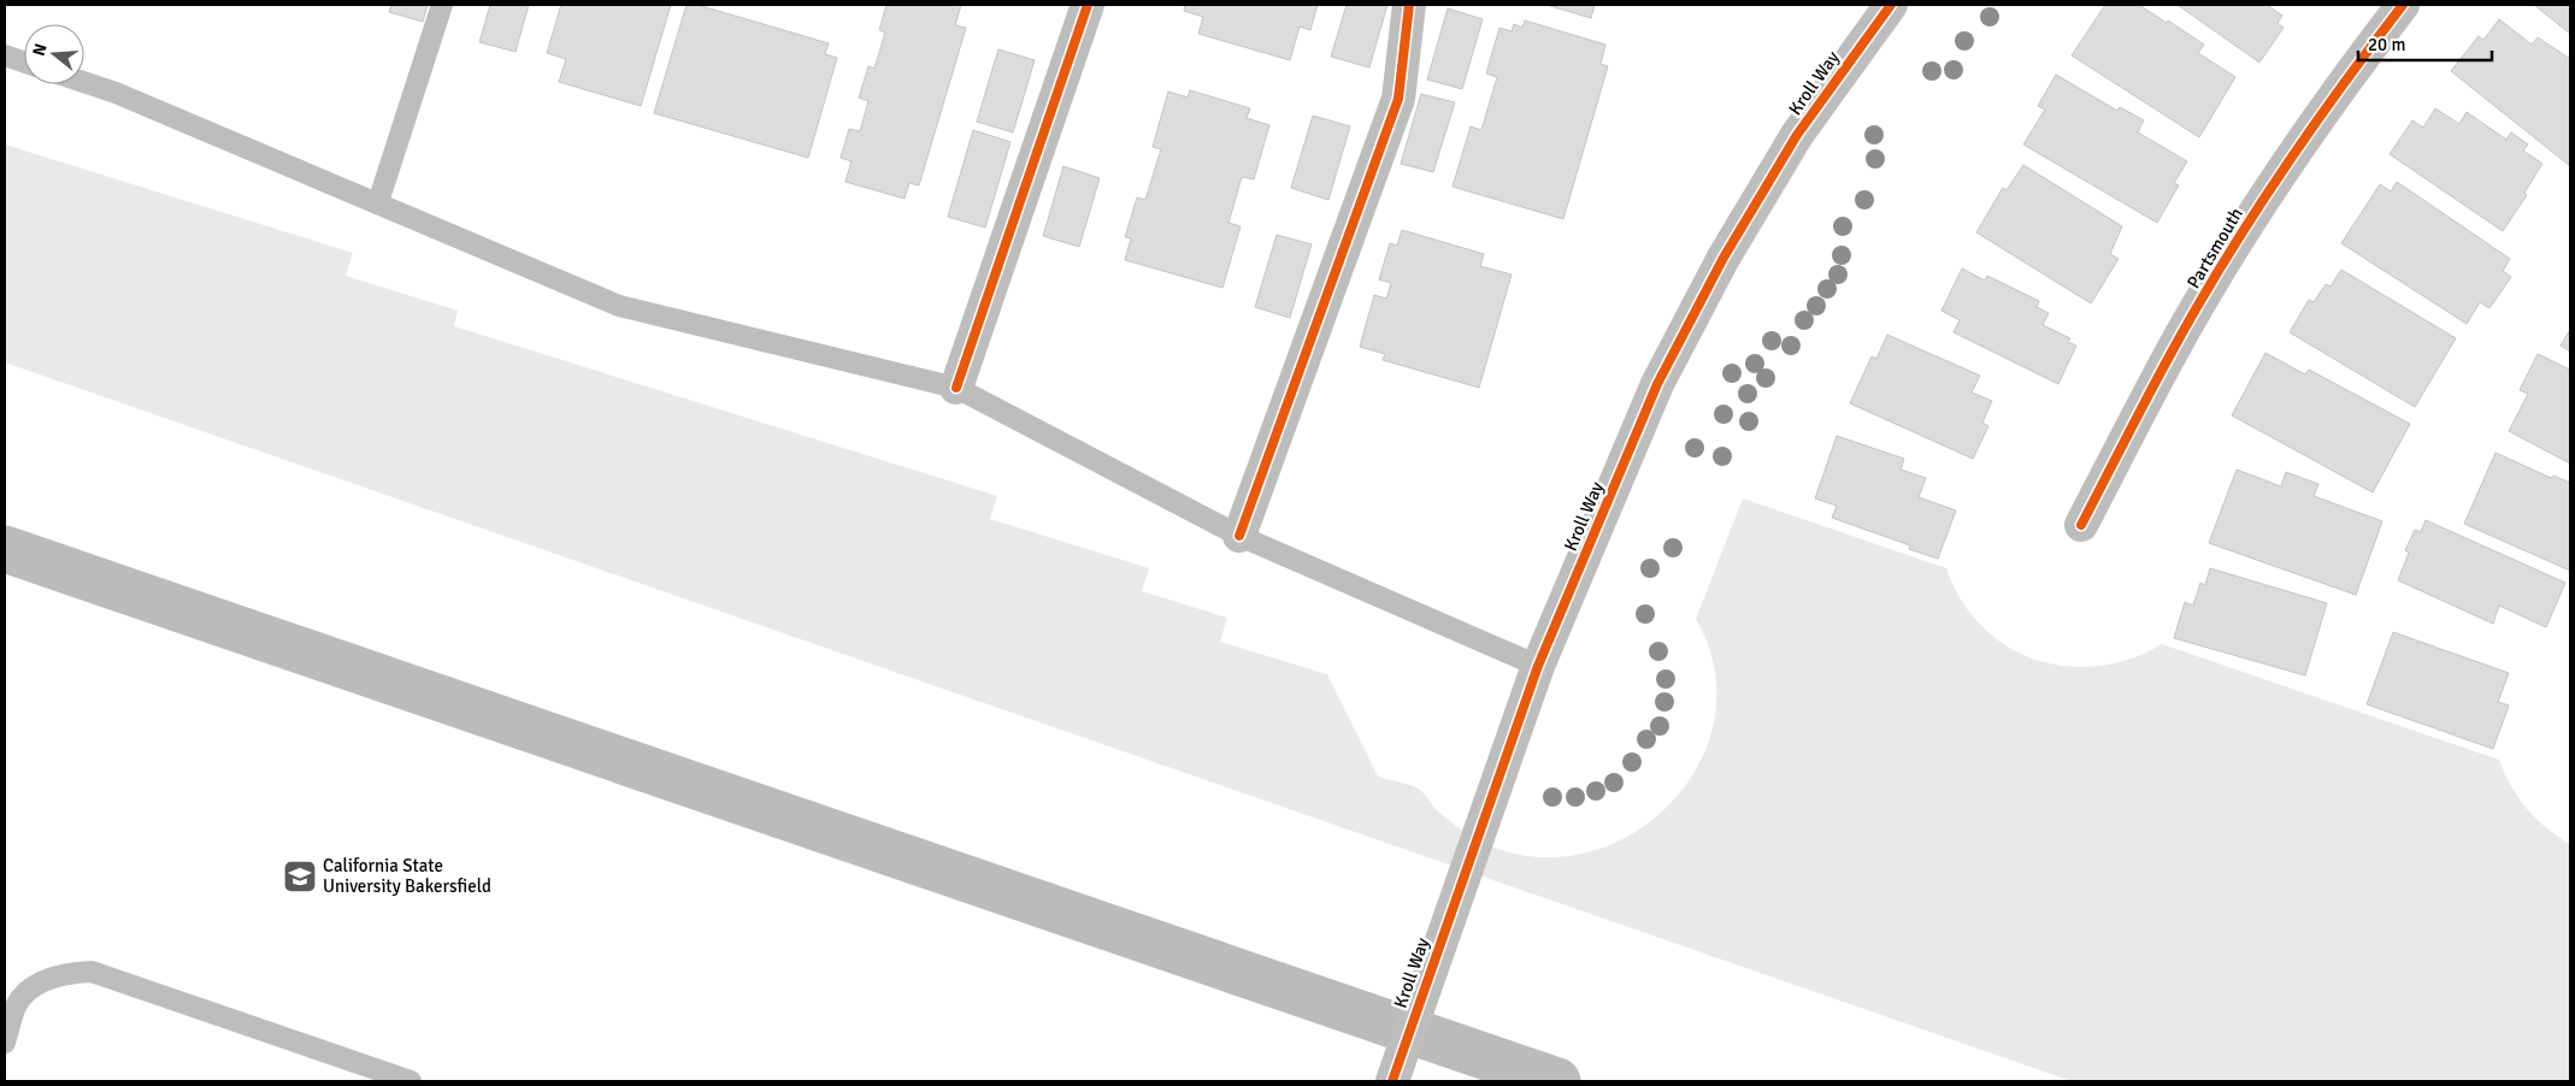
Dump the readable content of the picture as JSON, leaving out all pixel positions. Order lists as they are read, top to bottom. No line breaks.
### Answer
{"streets":{"street":["Kroll Way","Partsmouth"]},"places":{"school or university":["California State University Bakersfield"]},"scale_bar":"20 m","north":"left"}
